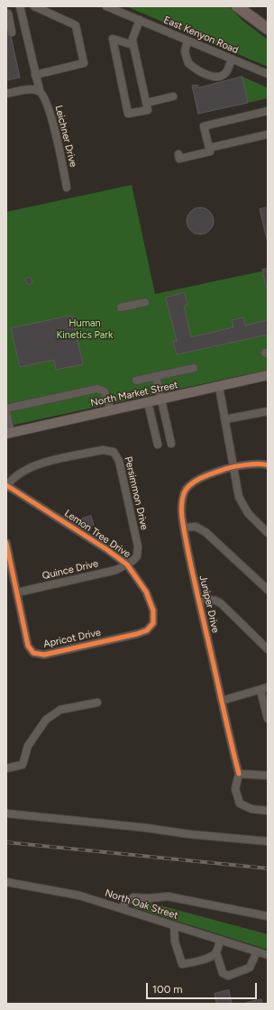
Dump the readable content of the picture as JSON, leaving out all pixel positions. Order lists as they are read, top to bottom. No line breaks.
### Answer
{"streets":{"main road":["North Market Street"],"street":["East Kenyon Road","Leichner Drive","Persimmon Drive","Lemon Tree Drive","Quince Drive","Juniper Drive","Apricot Drive","North Oak Street"]},"crossings":[["Persimmon Drive","Lemon Tree Drive"],["Persimmon Drive","Quince Drive"],["Lemon Tree Drive","Quince Drive"],["Lemon Tree Drive","Apricot Drive"],["Quince Drive","Apricot Drive"]],"parks":["Human Kinetics Park"],"scale_bar":"100 m"}
